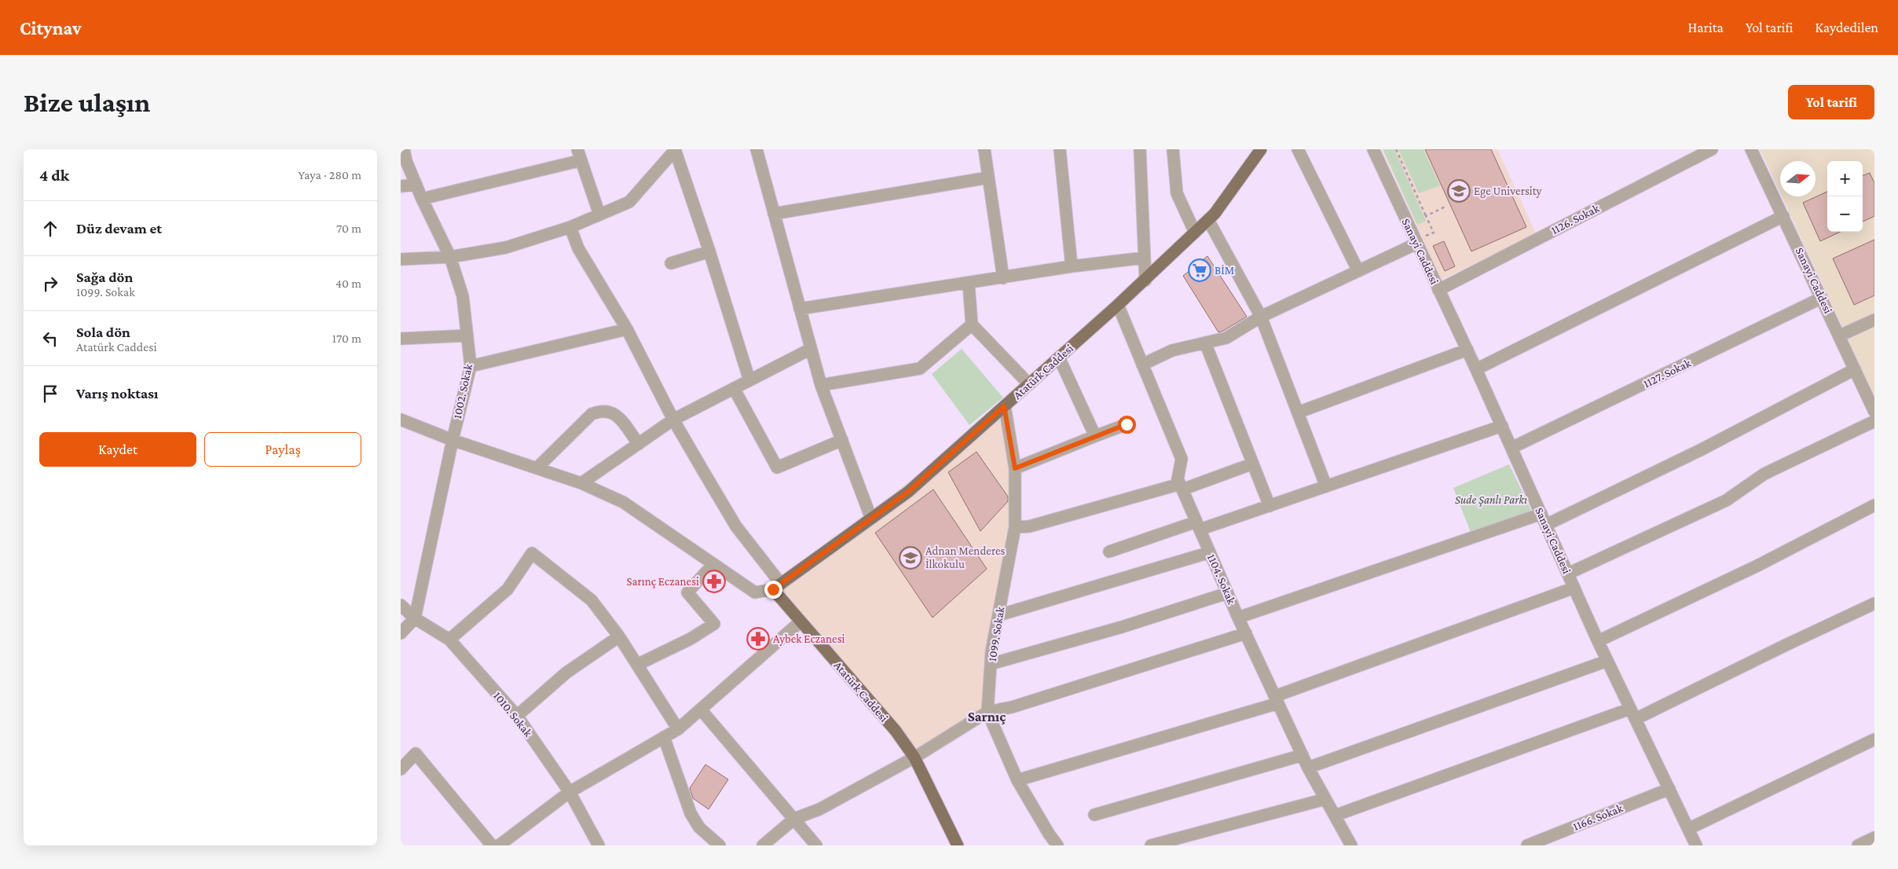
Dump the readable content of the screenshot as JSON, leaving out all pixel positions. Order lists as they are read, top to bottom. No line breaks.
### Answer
{"streets":{"main road":["Atatürk Caddesi"],"street":["1126. Sokak","Sanayi Caddesi","1127. Sokak","1002. Sokak","1104. Sokak","1099. Sokak","1010. Sokak","1166. Sokak"]},"crossings":[["1126. Sokak","Sanayi Caddesi"],["Sanayi Caddesi","1127. Sokak"],["Sanayi Caddesi","1166. Sokak"],["Atatürk Caddesi","1104. Sokak"],["Atatürk Caddesi","1099. Sokak"],["1002. Sokak","1010. Sokak"]],"districts":["Sarnıç"],"parks":["Sude Şanlı Parkı"],"places":{"school or university":["Ege University","Adnan Menderes İlkokulu"],"supermarket":["BİM"],"pharmacy":["Sarınç Eczanesi","Aybek Eczanesi"]},"north":"right","page":{"header":"Citynav","nav":["Harita","Yol tarifi","Kaydedilen"],"buttons":["Yol tarifi",["Kaydet","Paylaş"]],"title":"Bize ulaşın","heading":["4 dk","Yaya · 280 m"],"map_buttons":["+","−"],"list":[["Düz devam et","70 m"],["Sağa dön","1099. Sokak","40 m"],["Sola dön","Atatürk Caddesi","170 m"],"Varış noktası"]}}
